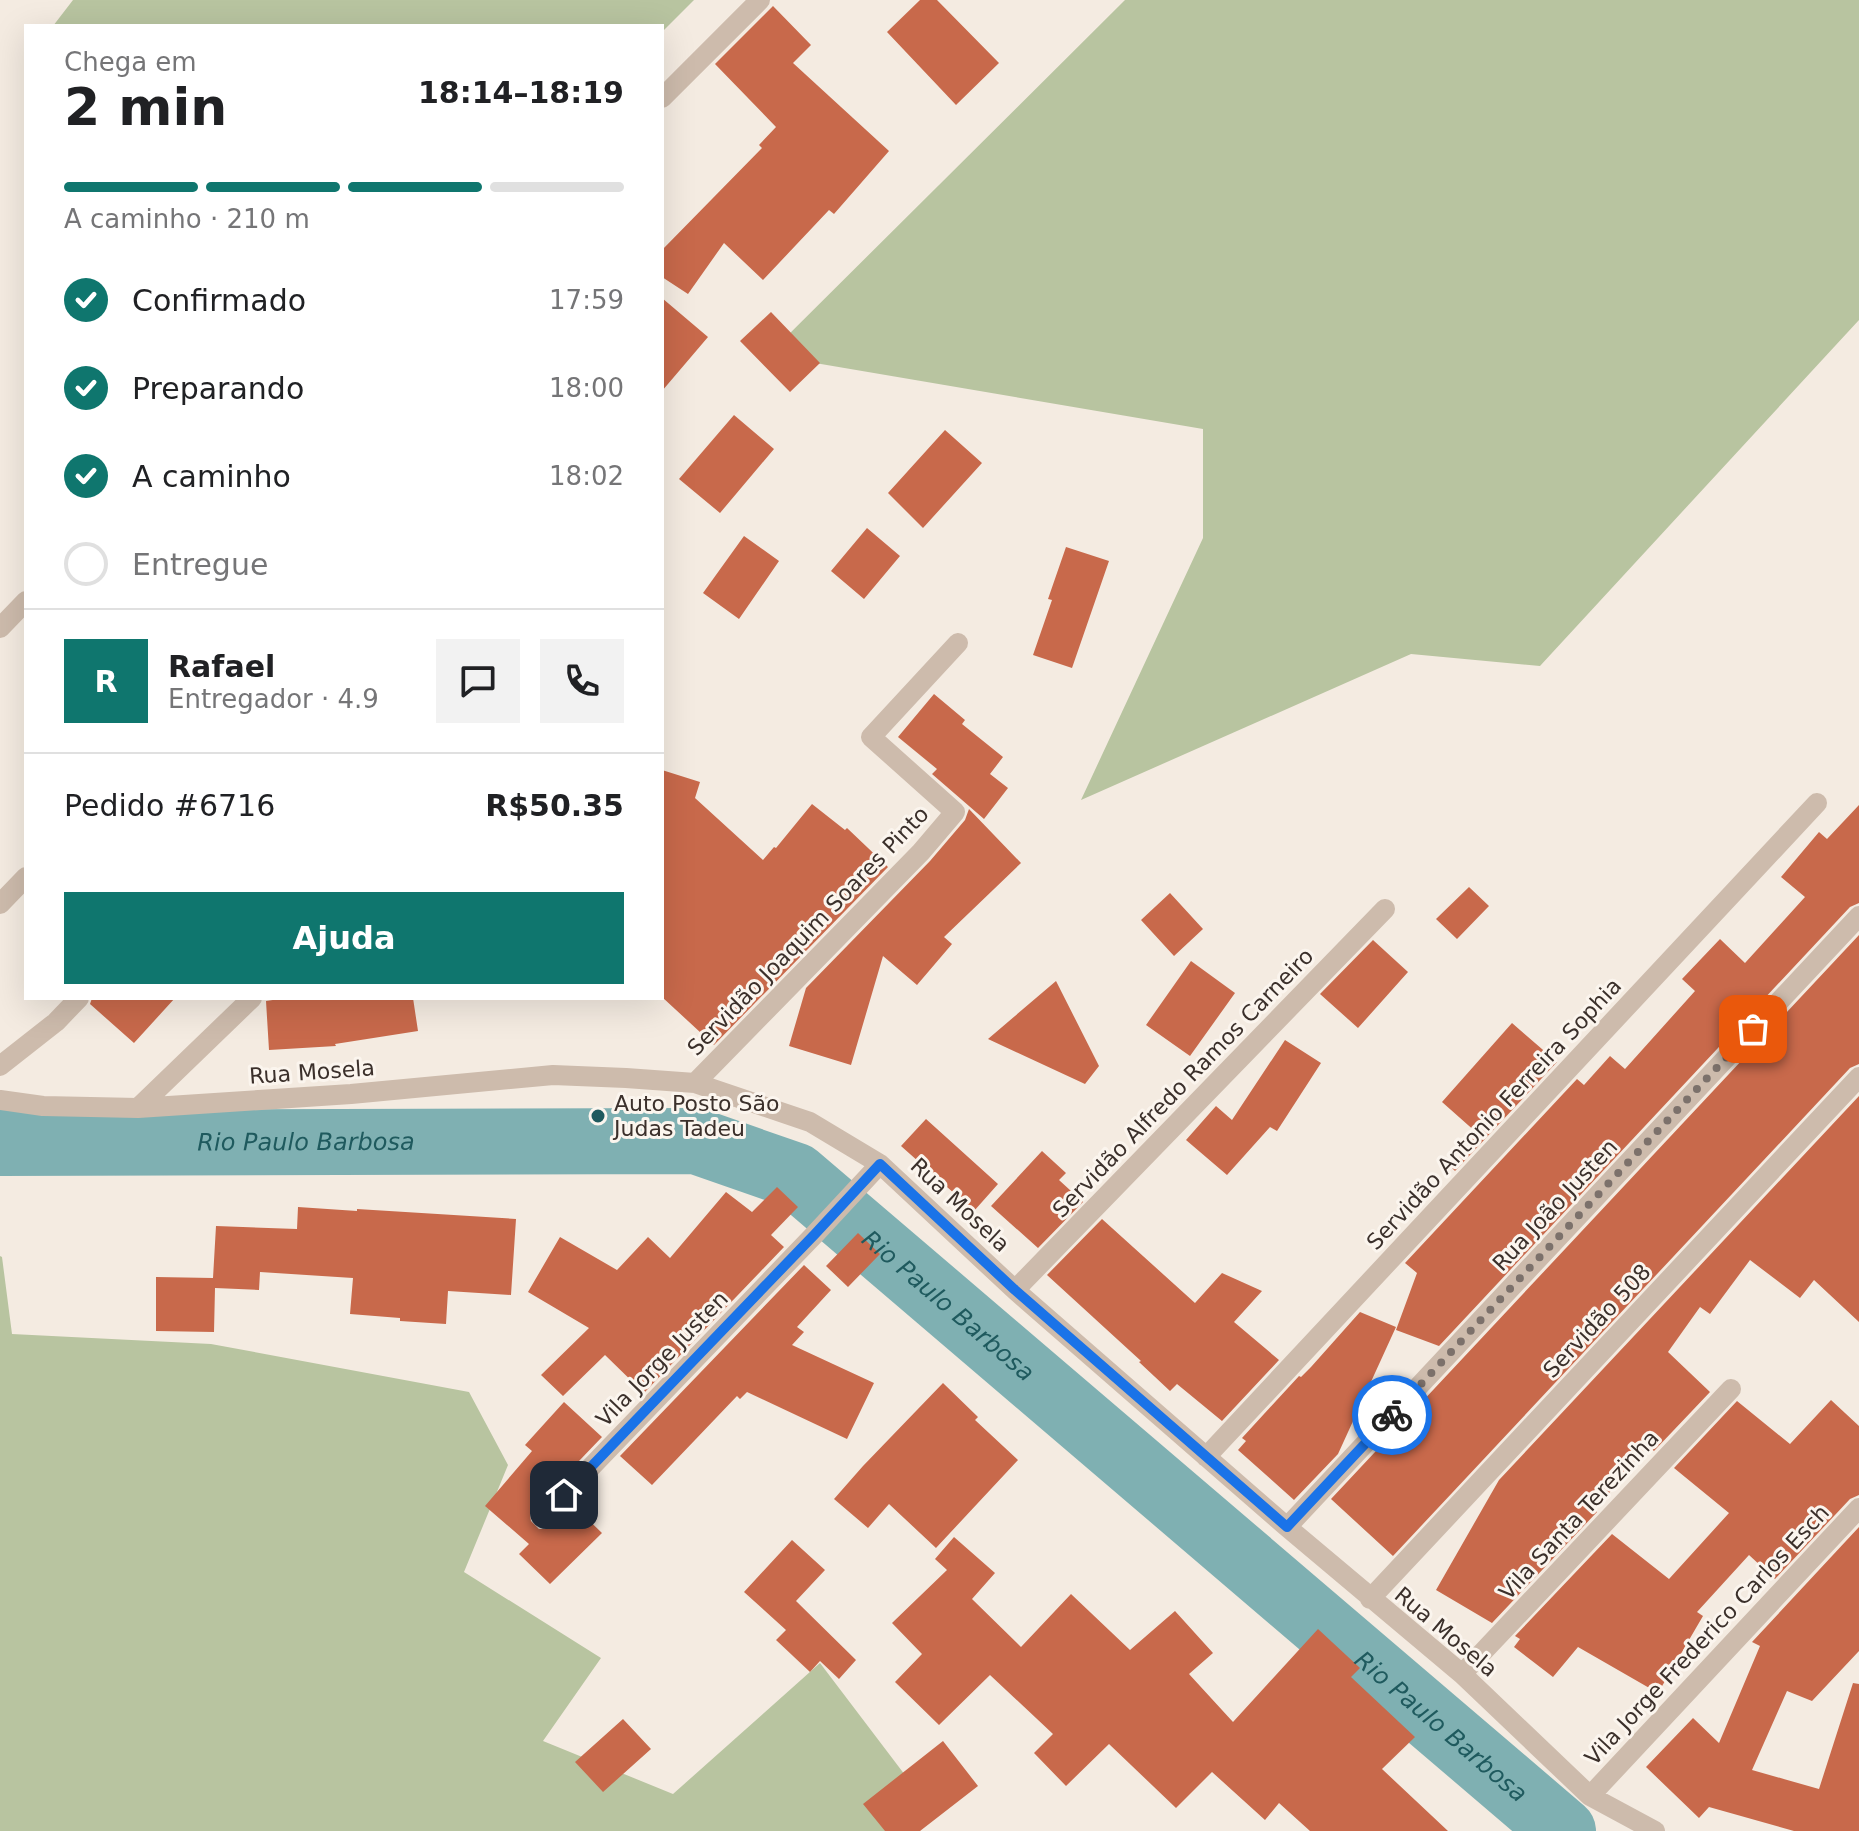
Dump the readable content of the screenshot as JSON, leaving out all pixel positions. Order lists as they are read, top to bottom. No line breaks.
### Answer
{"streets":{"street":["Servidão Joaquim Soares Pinto","Rua Mosela","Servidão Alfredo Ramos Carneiro","Servidão Antonio Ferreira Sophia","Rua João Justen","Servidão 508","Vila Jorge Justen","Vila Santa Terezinha","Vila Jorge Frederico Carlos Esch"]},"crossings":[["Servidão Joaquim Soares Pinto","Rua Mosela"],["Rua Mosela","Servidão Alfredo Ramos Carneiro"],["Rua Mosela","Servidão Antonio Ferreira Sophia"],["Rua Mosela","Rua João Justen"],["Rua Mosela","Servidão 508"],["Rua Mosela","Vila Jorge Justen"],["Rua Mosela","Vila Santa Terezinha"],["Rua Mosela","Vila Jorge Frederico Carlos Esch"]],"water":["Rio Paulo Barbosa"],"places":["Auto Posto São Judas Tadeu"],"page":{"heading":["2 min","Chega em","18:14–18:19"],"panel":["Rafael","Entregador · 4.9","Pedido #6716","R$50.35"],"bar":"A caminho · 210 m","list":[["Confirmado","17:59"],["Preparando","18:00"],["A caminho","18:02"],"Entregue"],"round":"R","buttons":"Ajuda"}}
